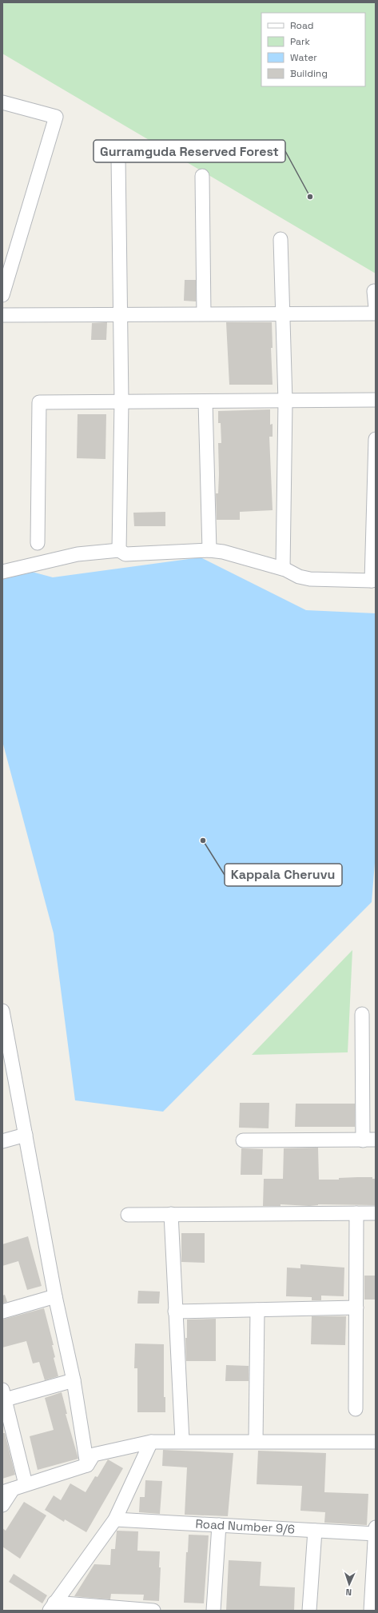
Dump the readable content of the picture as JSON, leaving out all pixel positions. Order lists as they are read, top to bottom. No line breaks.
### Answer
{"streets":{"street":["Road Number 9/6"]},"places":["Gurramguda Reserved Forest","Kappala Cheruvu"],"legend":["Road","Park","Water","Building"],"north":"bottom"}
